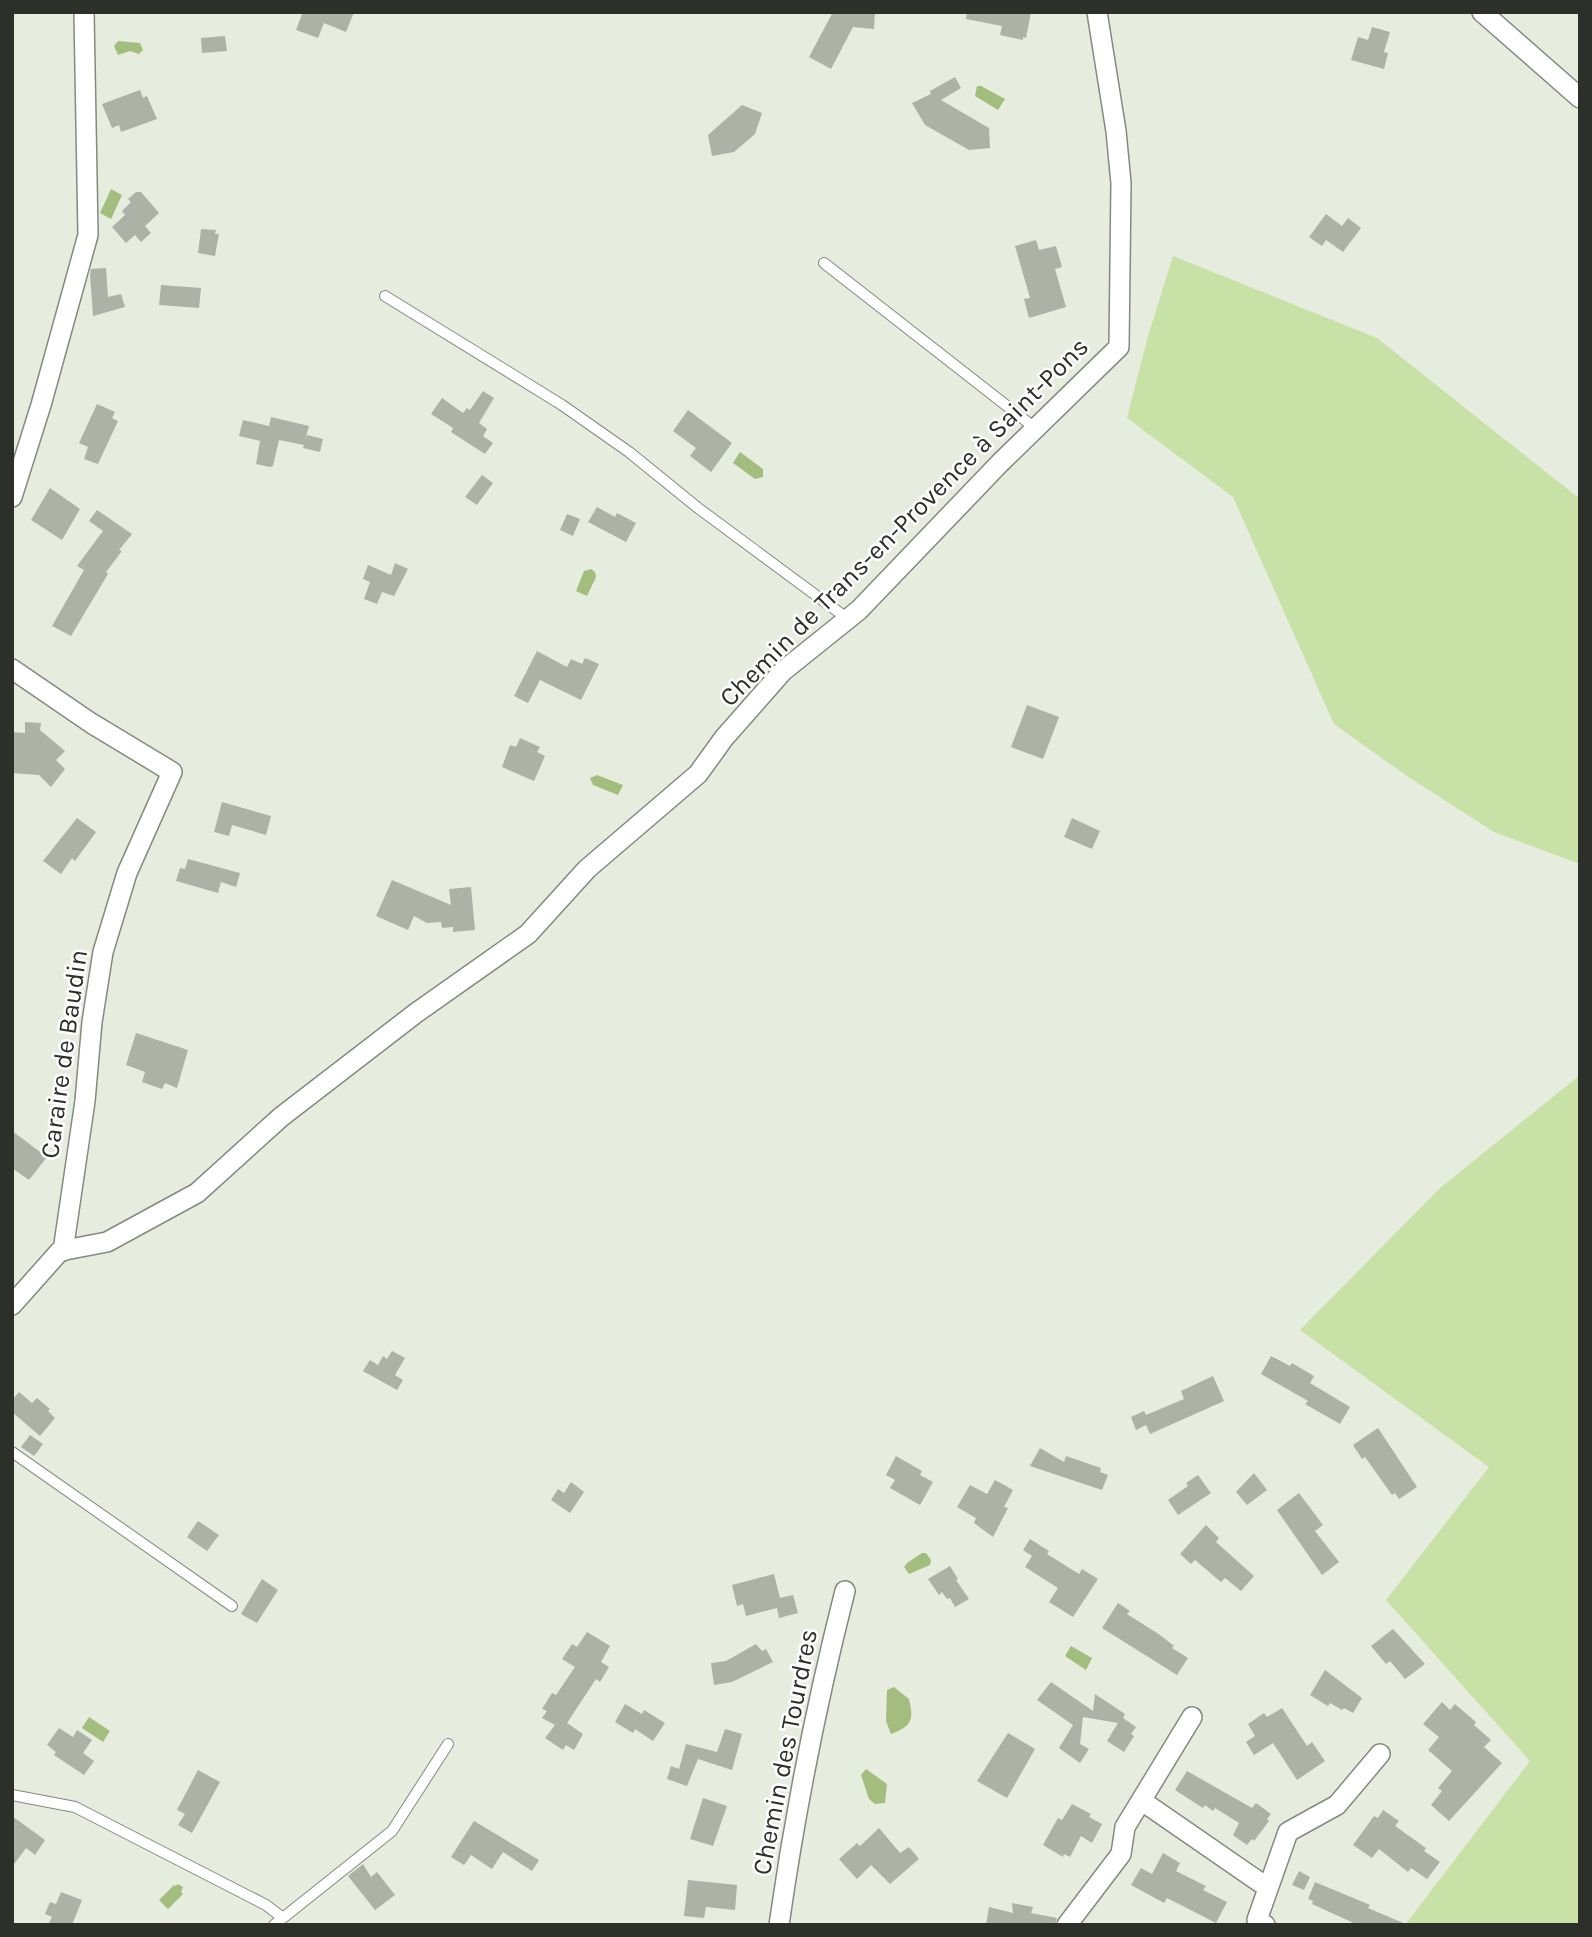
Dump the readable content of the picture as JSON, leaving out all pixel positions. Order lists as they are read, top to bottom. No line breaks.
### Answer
{"streets":{"street":["Chemin de Trans-en-Provence à Saint-Pons","Caraire de Baudin","Chemin des Tourdres"]},"crossings":[["Chemin de Trans-en-Provence à Saint-Pons","Caraire de Baudin"]]}
